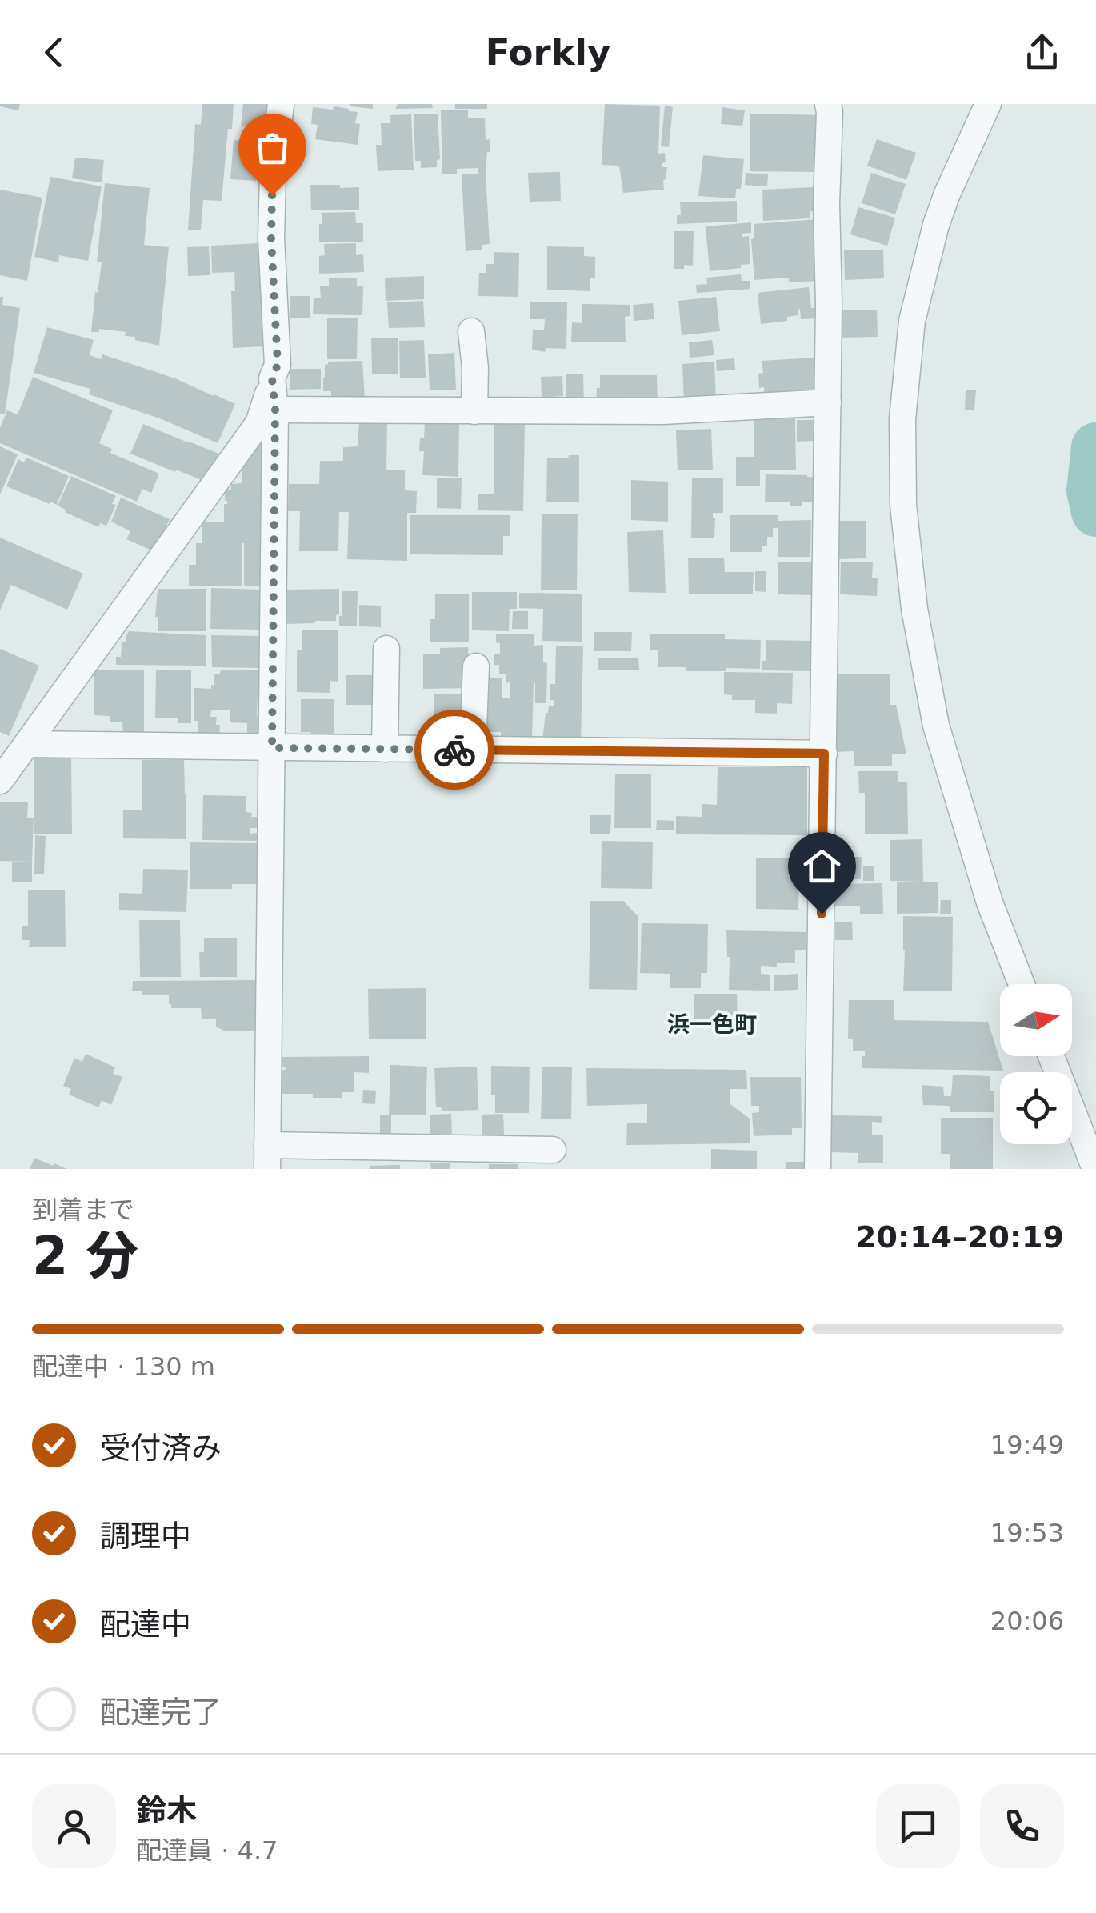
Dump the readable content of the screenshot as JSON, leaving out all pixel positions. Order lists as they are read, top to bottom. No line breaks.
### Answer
{"districts":["浜一色町"],"north":"right","page":{"header":"Forkly","heading":["2 分","到着まで","20:14–20:19"],"panel":["鈴木","配達員 · 4.7"],"bar":"配達中 · 130 m","list":[["受付済み","19:49"],["調理中","19:53"],["配達中","20:06"],"配達完了"]}}
